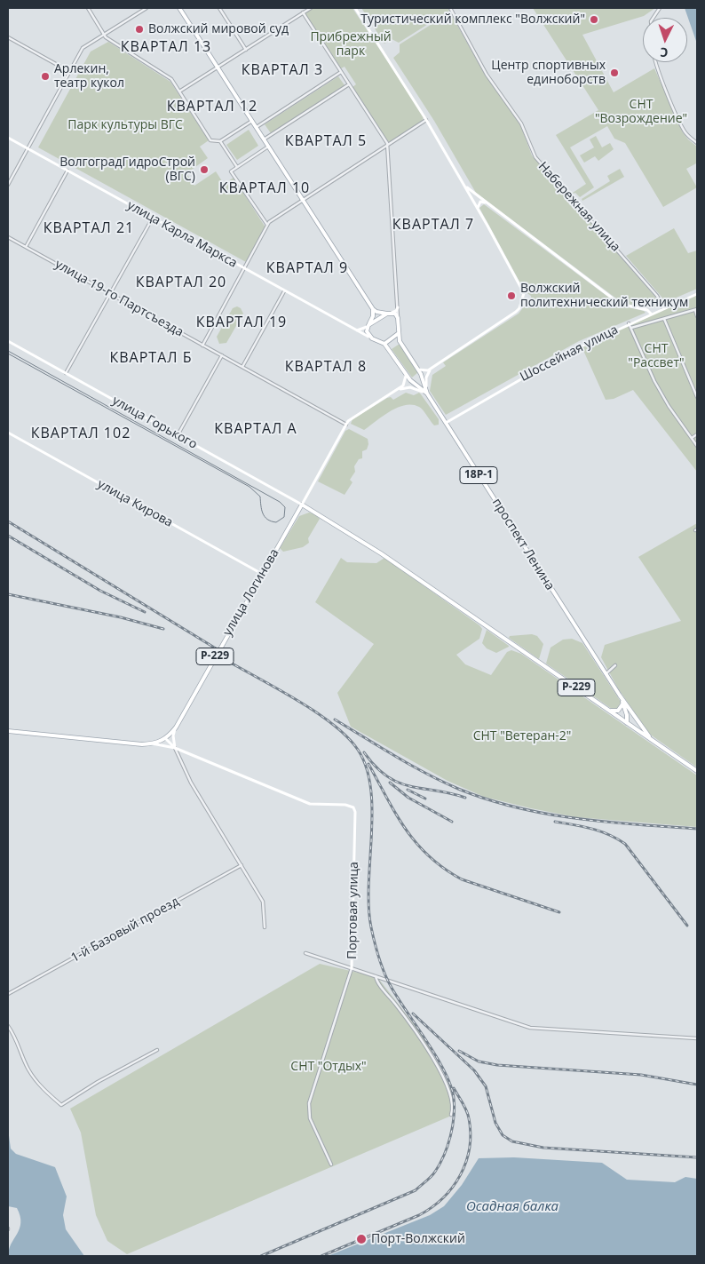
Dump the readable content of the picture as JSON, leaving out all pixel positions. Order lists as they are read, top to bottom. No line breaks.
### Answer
{"streets":{"main road":["18Р-1","проспект Ленина","улица Логинова","Р-229"],"street":["Набережная улица","улица Карла Маркса","улица 19-го Партсъезда","Шоссейная улица","улица Горького","улица Кирова","Портовая улица","1-й Базовый проезд"]},"crossings":[["Набережная улица","Шоссейная улица"],["улица Карла Маркса","проспект Ленина"],["улица 19-го Партсъезда","улица Логинова"],["Шоссейная улица","проспект Ленина"],["улица Горького","улица Логинова"],["улица Горького","Р-229"],["улица Кирова","улица Логинова"],["проспект Ленина","Р-229"],["улица Логинова","Р-229"],["улица Логинова","Портовая улица"]],"districts":["КВАРТАЛ 13","КВАРТАЛ 3","КВАРТАЛ 12","КВАРТАЛ 5","КВАРТАЛ 10","КВАРТАЛ 7","КВАРТАЛ 21","КВАРТАЛ 9","КВАРТАЛ 20","КВАРТАЛ 19","КВАРТАЛ Б","КВАРТАЛ 8","КВАРТАЛ А","КВАРТАЛ 102"],"water":["Осадная балка"],"parks":["Прибрежный парк","СНТ \"Возрождение\"","Парк культуры ВГС","СНТ \"Рассвет\"","СНТ \"Ветеран-2\"","СНТ \"Отдых\""],"places":["Туристический комплекс \"Волжский\"","Волжский мировой суд","Центр спортивных единоборств","Арлекин, театр кукол","ВолгоградГидроСтрой (ВГС)","Волжский политехнический техникум","Порт-Волжский"],"north":"bottom"}
